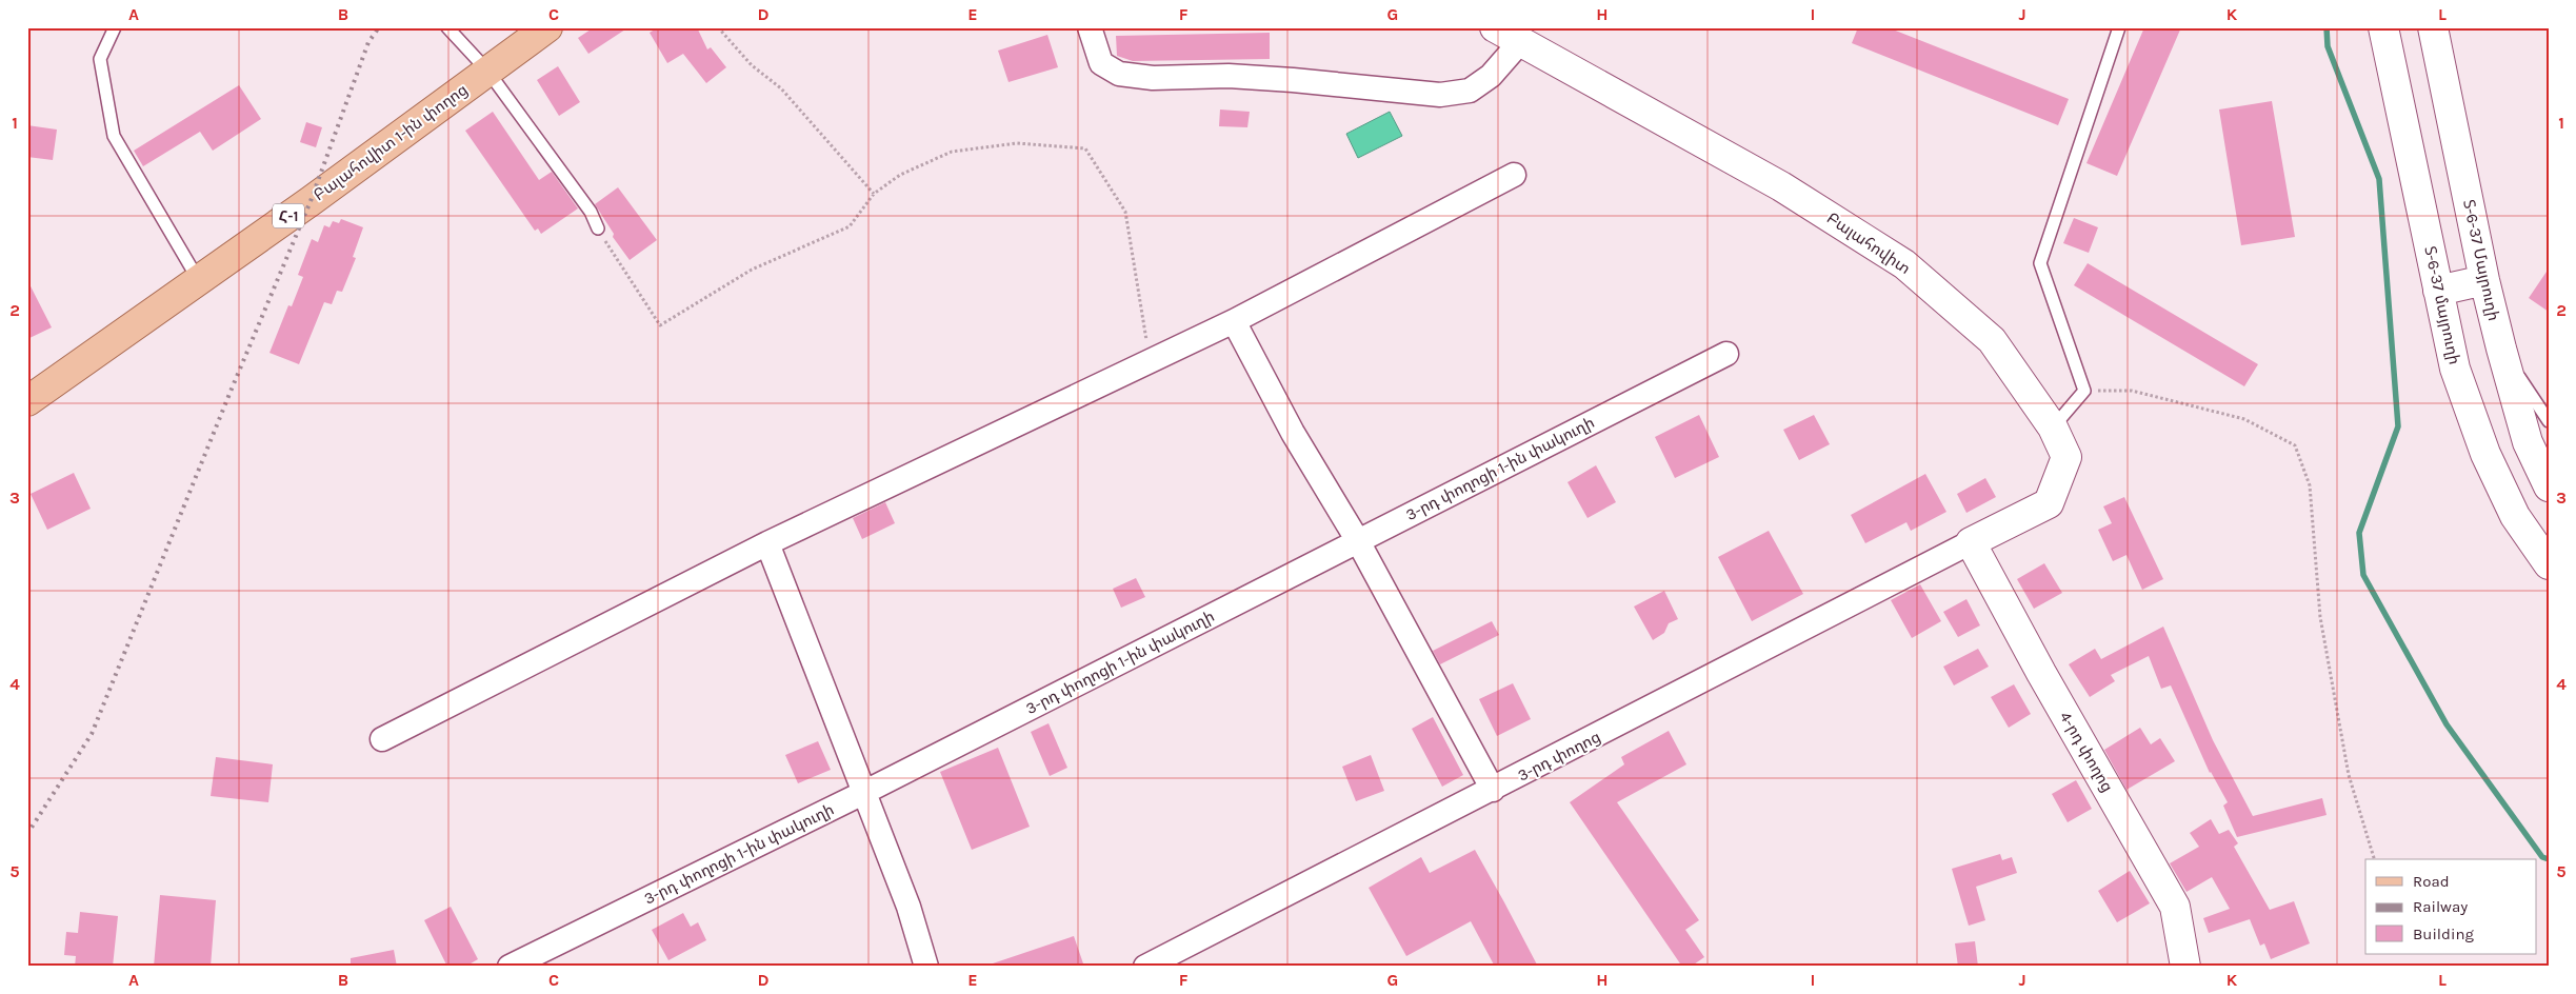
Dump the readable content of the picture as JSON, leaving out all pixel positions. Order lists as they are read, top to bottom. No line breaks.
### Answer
{"streets":{"main road":["Բալահովիտ 1-ին փողոց","Հ-1"],"street":["Բալահովիտ","Տ-6-37 Մայրուղի","Տ-6-37 մայրուղի","3-րդ փողոցի 1-ին փակուղի","4-րդ փողոց","3-րդ փողոց"]},"crossings":[["Բալահովիտ","4-րդ փողոց"],["Բալահովիտ","3-րդ փողոց"],["4-րդ փողոց","3-րդ փողոց"]],"legend":["Road","Railway","Building"],"grid":{"columns":["A","B","C","D","E","F","G","H","I","J","K","L"],"rows":["1","2","3","4","5"]}}
